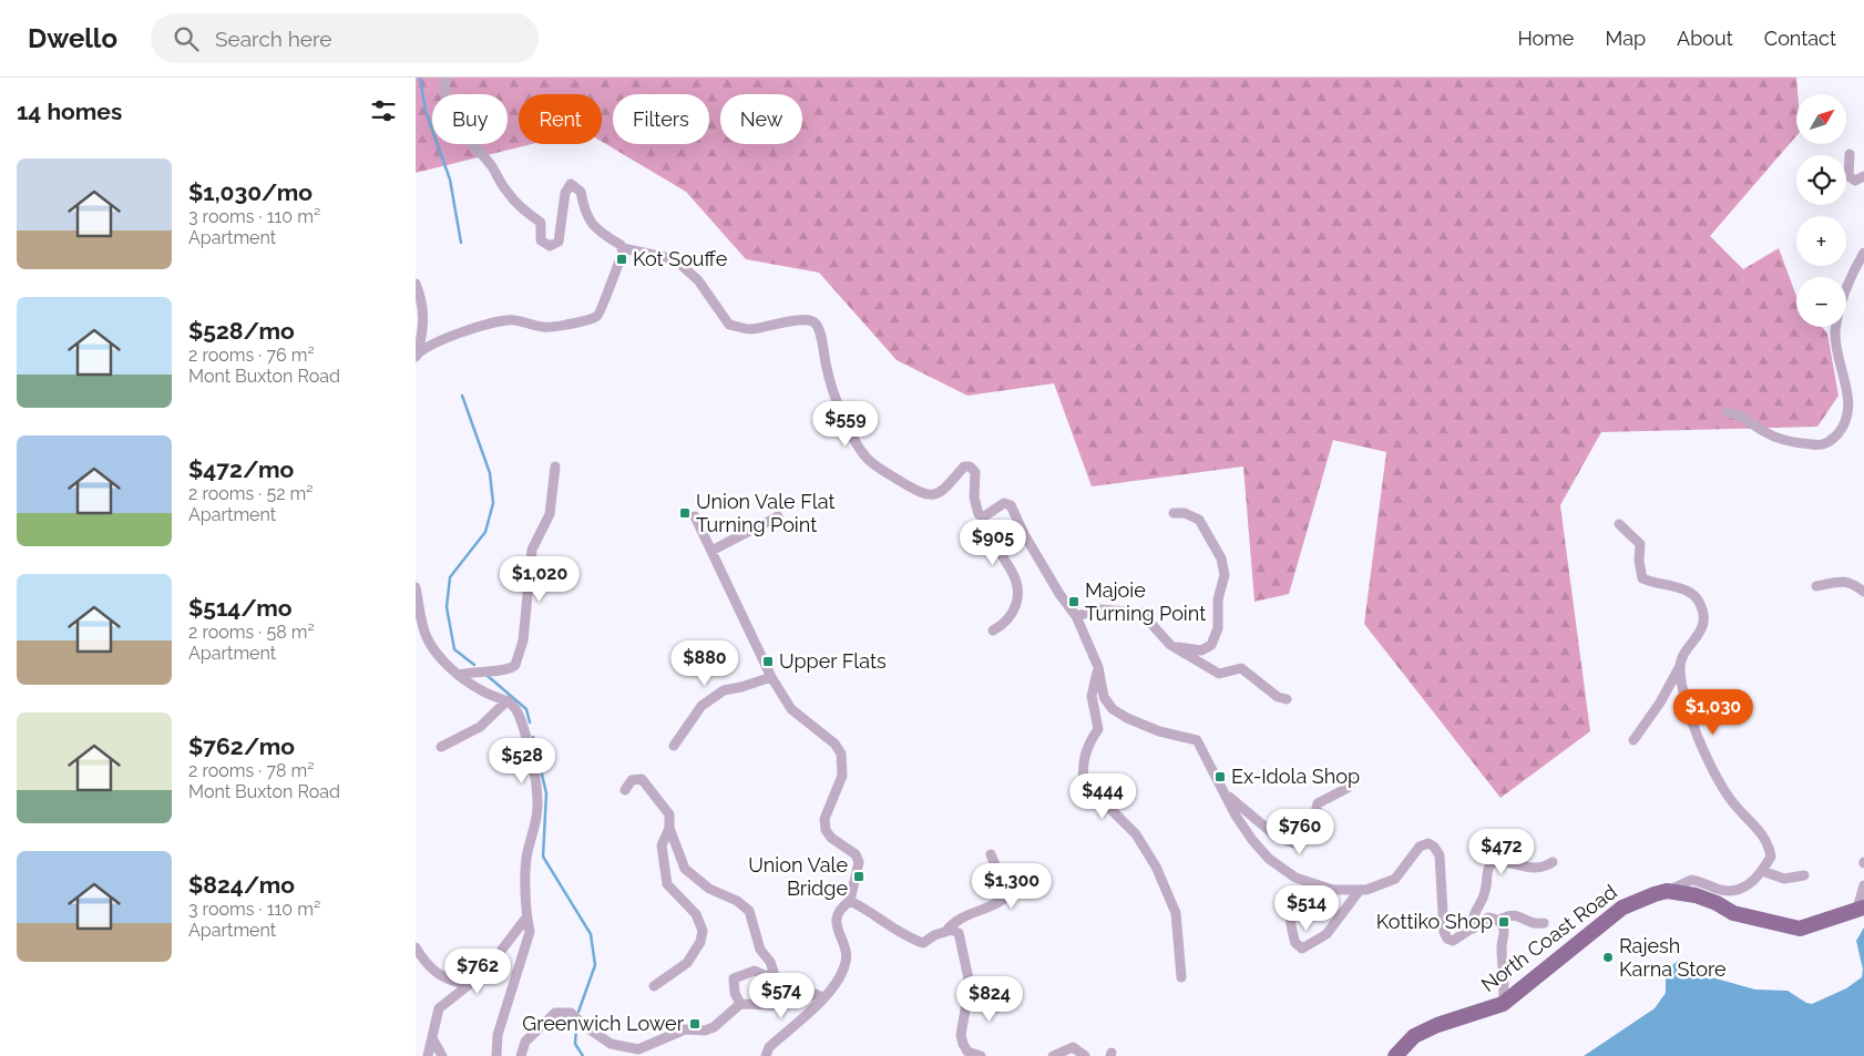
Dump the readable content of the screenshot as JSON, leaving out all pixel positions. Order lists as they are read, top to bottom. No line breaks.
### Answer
{"streets":{"main road":["North Coast Road"]},"places":{"transit":["Kot Souffe","Union Vale Flat Turning Point","Majoie Turning Point","Upper Flats","Ex-Idola Shop","Union Vale Bridge","Kottiko Shop","Greenwich Lower"],"other":["Rajesh Karna Store"]},"north":"top right","page":{"header":"Dwello","search":"Search here","nav":["Home","Map","About","Contact"],"heading":"14 homes","map_buttons":["+","−"],"chip":["Buy","Rent","Filters","New"],"list":[{"name":"$1,030/mo","note":"3 rooms · 110 m² · Apartment"},{"name":"$528/mo","note":"2 rooms · 76 m² · Mont Buxton Road"},{"name":"$472/mo","note":"2 rooms · 52 m² · Apartment"},{"name":"$514/mo","note":"2 rooms · 58 m² · Apartment"},{"name":"$762/mo","note":"2 rooms · 78 m² · Mont Buxton Road"},{"name":"$824/mo","note":"3 rooms · 110 m² · Apartment"}],"price":["$559","$905","$1,020","$880","$1,030","$528","$444","$760","$472","$1,300","$514","$762","$574","$824"]}}
